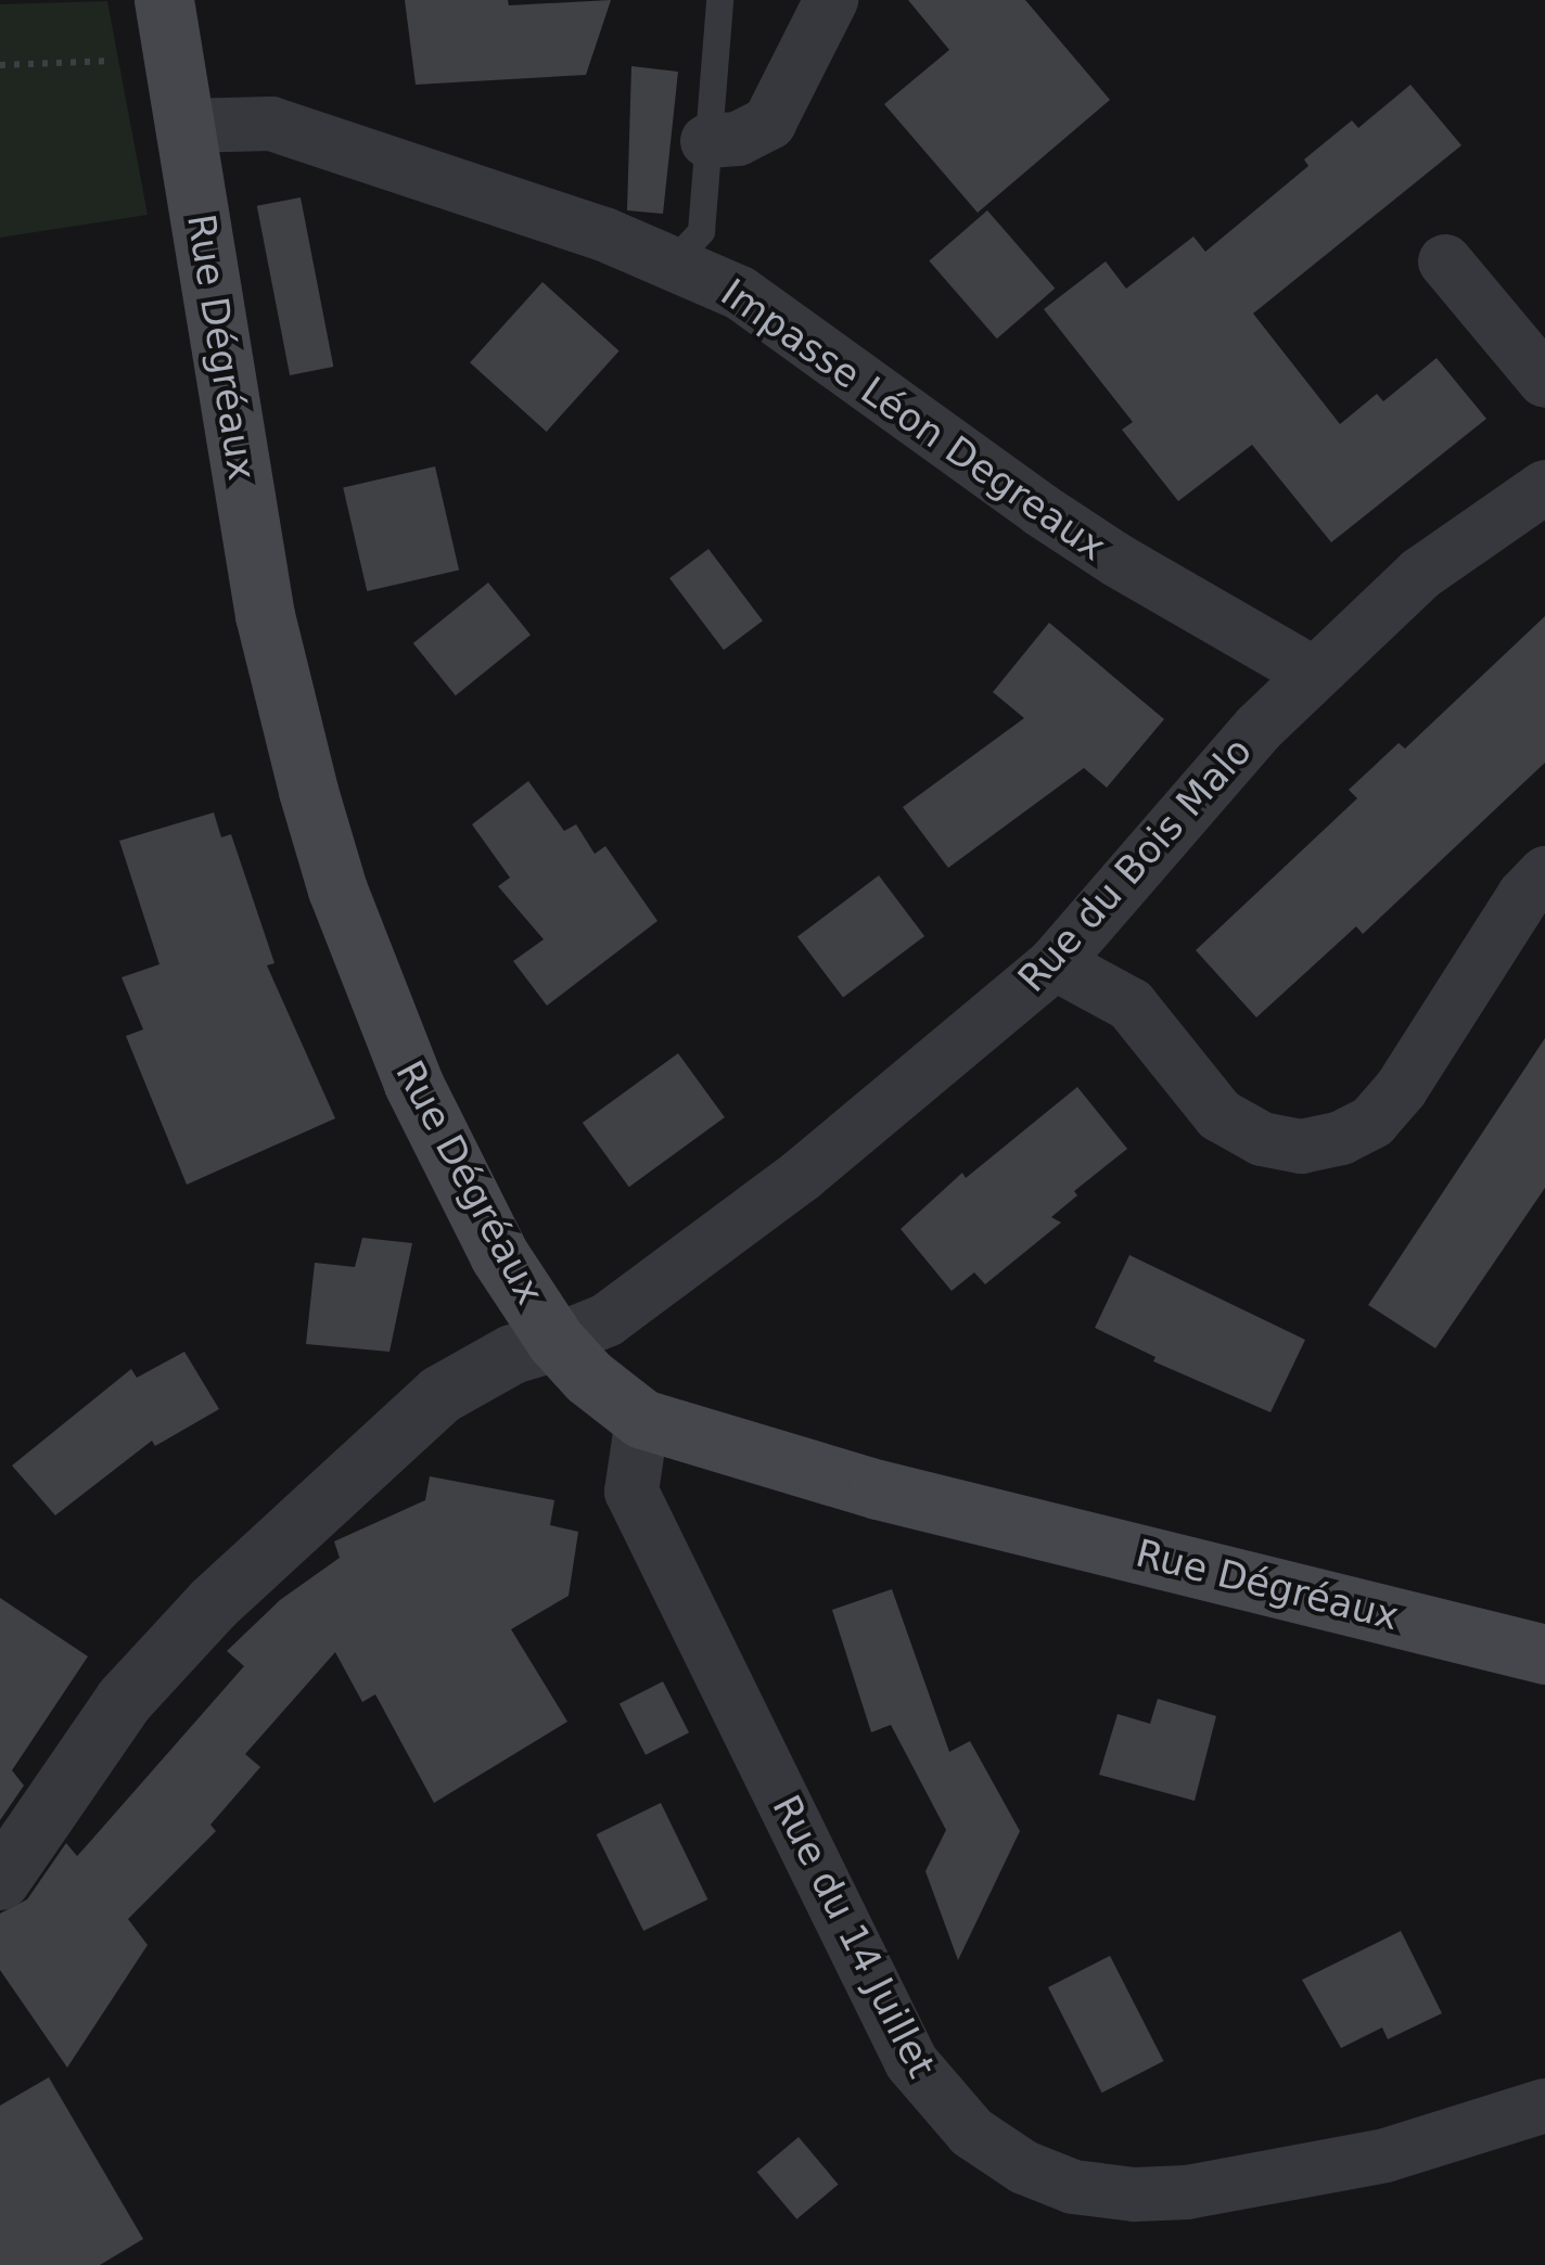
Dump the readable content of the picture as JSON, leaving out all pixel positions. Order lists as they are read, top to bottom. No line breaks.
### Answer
{"streets":{"main road":["Rue Dégréaux"],"street":["Impasse Léon Degreaux","Rue du Bois Malo","Rue du 14 Juillet"]},"crossings":[["Rue Dégréaux","Impasse Léon Degreaux"],["Rue Dégréaux","Rue du Bois Malo"],["Rue Dégréaux","Rue du 14 Juillet"],["Impasse Léon Degreaux","Rue du Bois Malo"]]}
